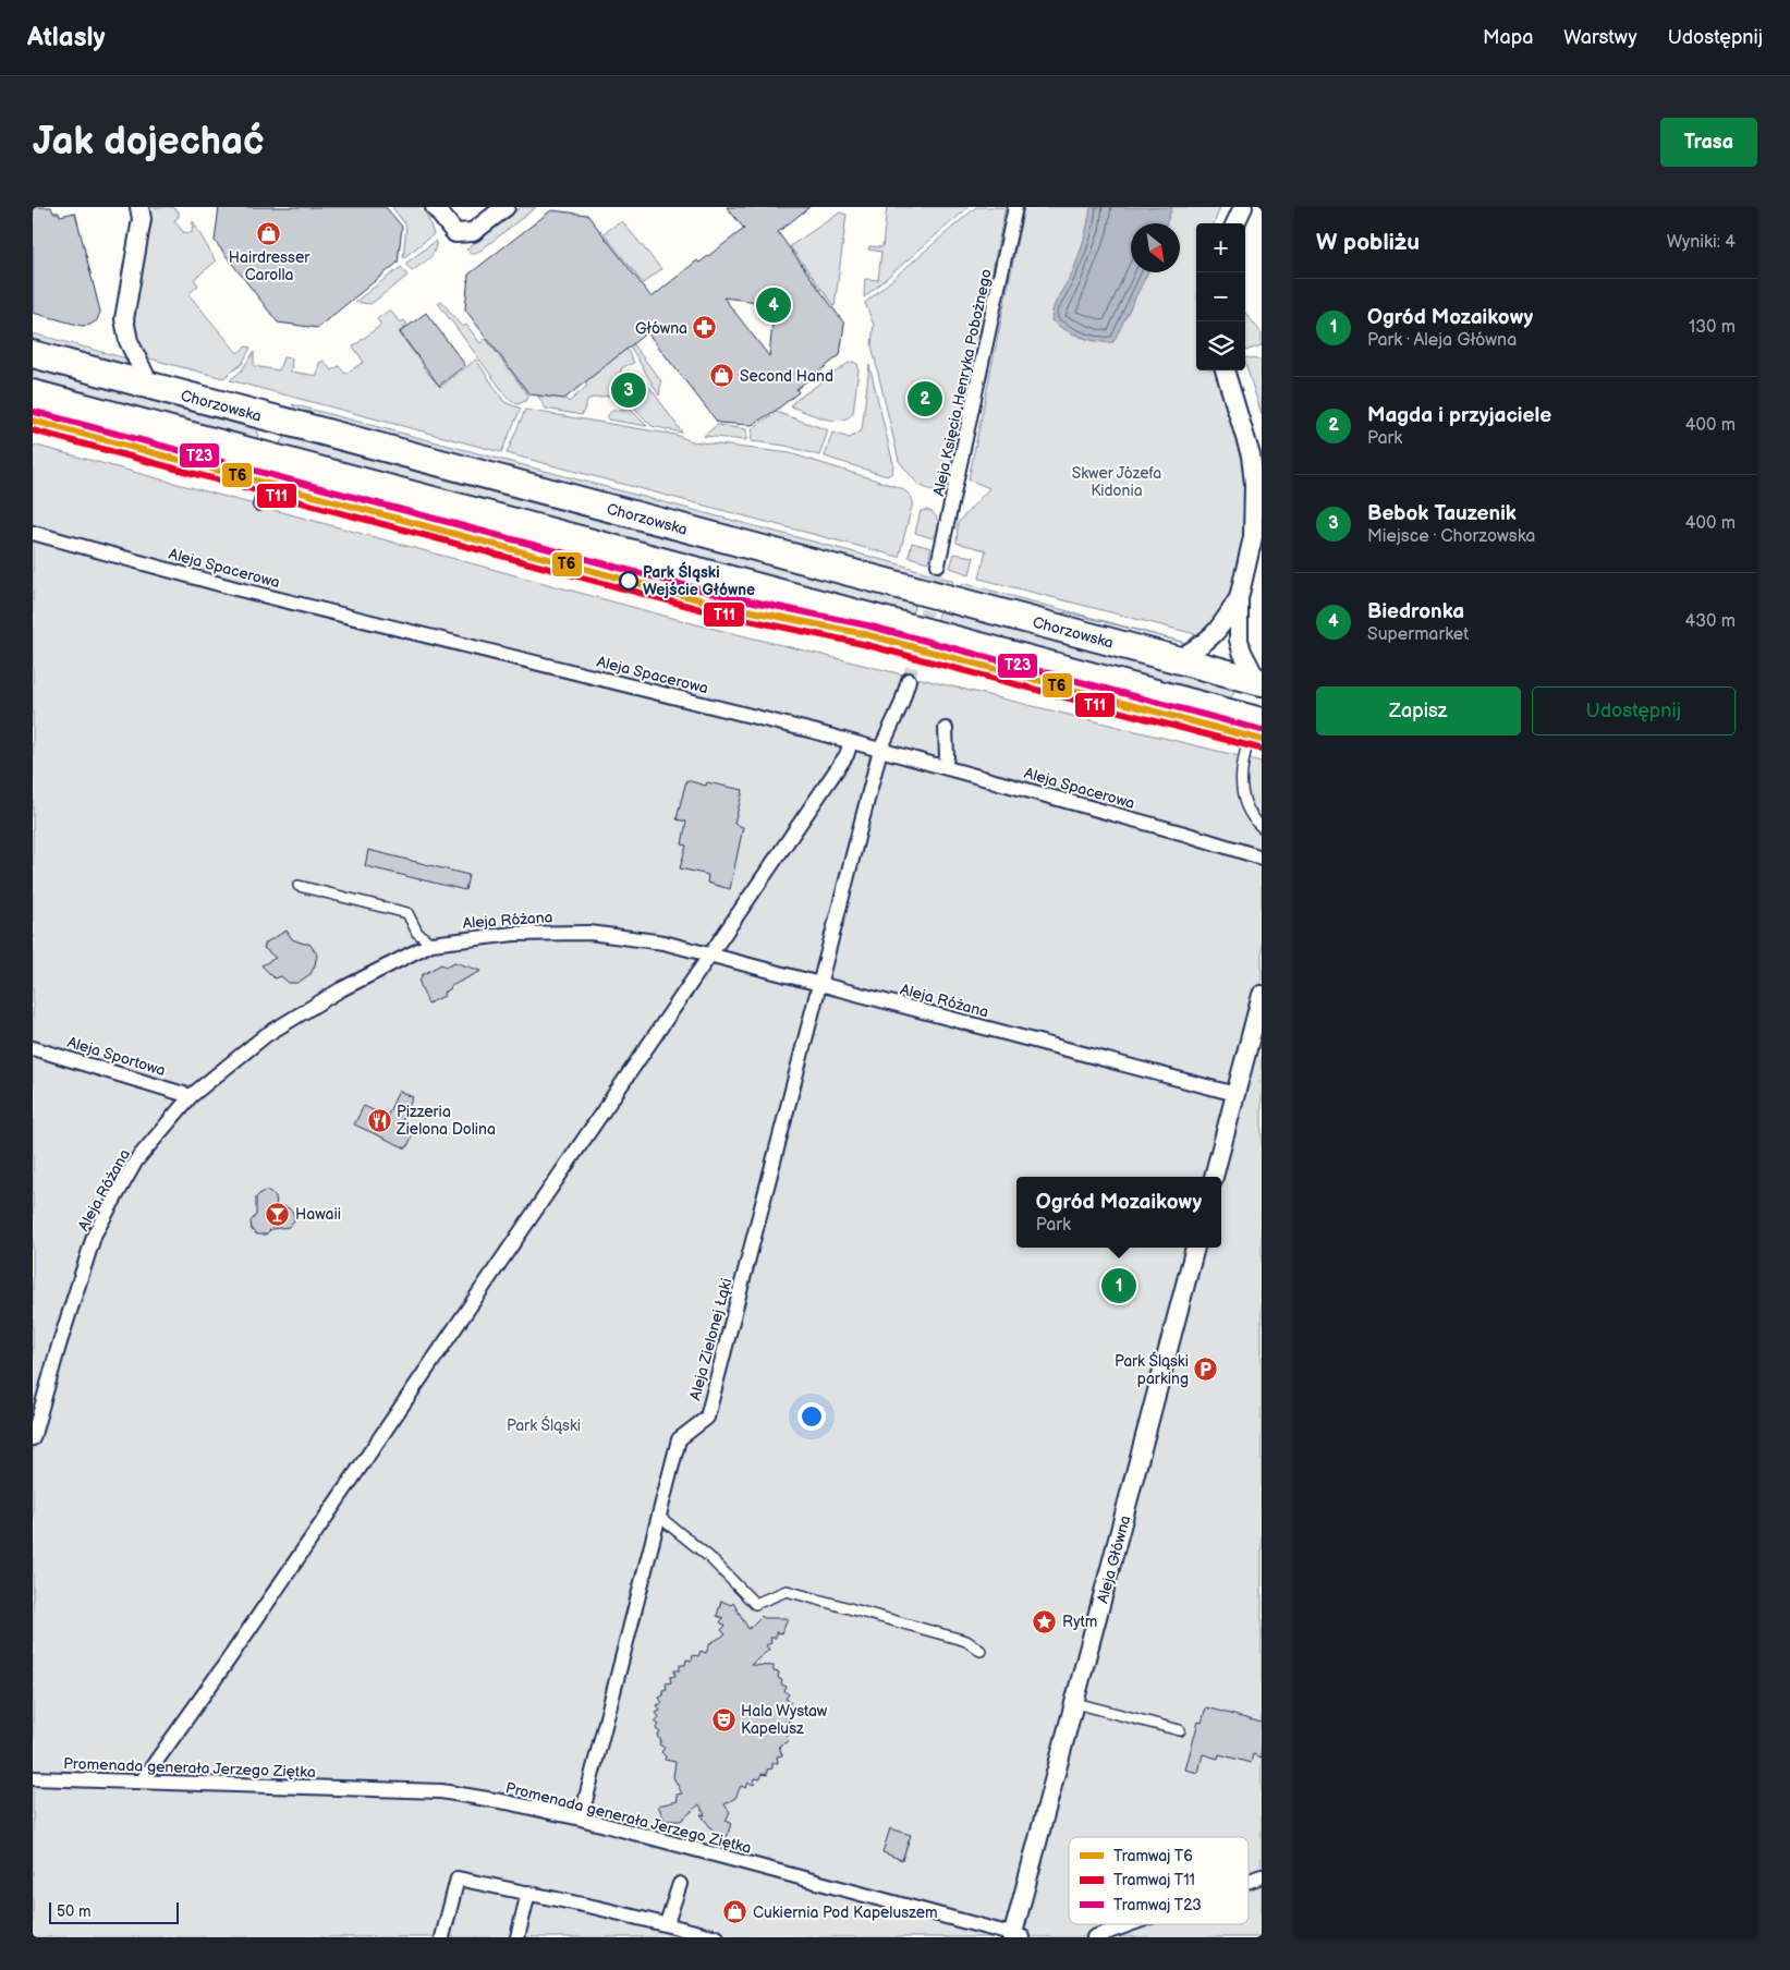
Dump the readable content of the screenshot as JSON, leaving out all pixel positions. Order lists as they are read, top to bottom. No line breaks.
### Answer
{"streets":{"main road":["Chorzowska"],"street":["Aleja Księcia Henryka Pobożnego","Aleja Spacerowa","Aleja Różana","Aleja Sportowa","Aleja Zielonej Łąki","Aleja Główna","Promenada generała Jerzego Ziętka"]},"crossings":[["Aleja Spacerowa","Aleja Zielonej Łąki"],["Aleja Różana","Aleja Sportowa"],["Aleja Różana","Aleja Zielonej Łąki"],["Aleja Zielonej Łąki","Promenada generała Jerzego Ziętka"],["Aleja Główna","Promenada generała Jerzego Ziętka"]],"parks":["Skwer Józefa Kidonia","Park Śląski"],"places":{"shop":["Hairdresser Carolla","Second Hand","Cukiernia Pod Kapeluszem"],"pharmacy":["Główna"],"other":["Park Śląski Wejście Główne"],"restaurant":["Pizzeria Zielona Dolina"],"bar":["Hawaii"],"parking":["Park Śląski parking"],"place":["Rytm"],"theatre":["Hala Wystaw Kapelusz"]},"lines":["tram line T23","tram line T6","tram line T11"],"legend":["Tramwaj T6","Tramwaj T11","Tramwaj T23"],"scale_bar":"50 m","north":"bottom right","page":{"header":"Atlasly","nav":["Mapa","Warstwy","Udostępnij"],"buttons":["Trasa",["Zapisz","Udostępnij"]],"title":"Jak dojechać","heading":["W pobliżu","Wyniki: 4"],"map_buttons":["+","−"],"list":[{"mark":"1","name":"Ogród Mozaikowy","note":"Park · Aleja Główna","value":"130 m"},{"mark":"2","name":"Magda i przyjaciele","note":"Park","value":"400 m"},{"mark":"3","name":"Bebok Tauzenik","note":"Miejsce · Chorzowska","value":"400 m"},{"mark":"4","name":"Biedronka","note":"Supermarket","value":"430 m"}],"pins":["4","3","2","1"],"popup":["Ogród Mozaikowy","Park"],"scale":"50 m"}}
